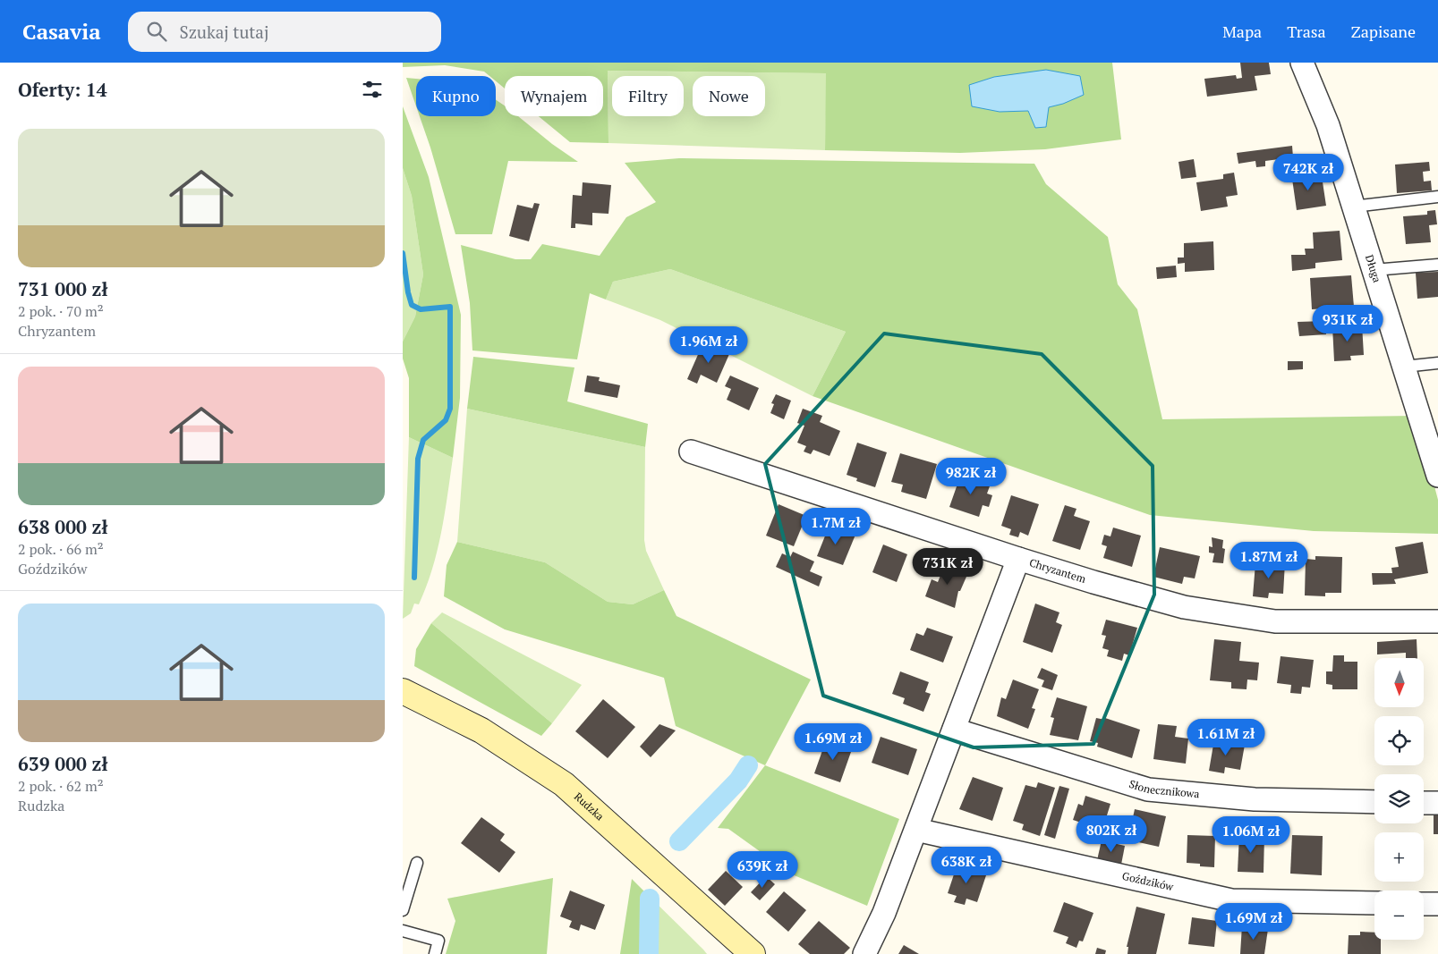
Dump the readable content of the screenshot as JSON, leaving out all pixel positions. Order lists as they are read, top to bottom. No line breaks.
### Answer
{"streets":{"main road":["Rudzka"],"street":["Długa","Chryzantem","Słonecznikowa","Goździków"]},"north":"bottom","page":{"header":"Casavia","search":"Szukaj tutaj","nav":["Mapa","Trasa","Zapisane"],"heading":"Oferty: 14","chip":["Kupno","Wynajem","Filtry","Nowe"],"list":[{"name":"731 000 zł","note":"2 pok. · 70 m² · Chryzantem"},{"name":"638 000 zł","note":"2 pok. · 66 m² · Goździków"},{"name":"639 000 zł","note":"2 pok. · 62 m² · Rudzka"}],"price":["742K zł","931K zł","1.96M zł","982K zł","1.7M zł","1.87M zł","731K zł","1.61M zł","1.69M zł","802K zł","1.06M zł","638K zł","639K zł","1.69M zł"],"map_buttons":["+","−"]}}
